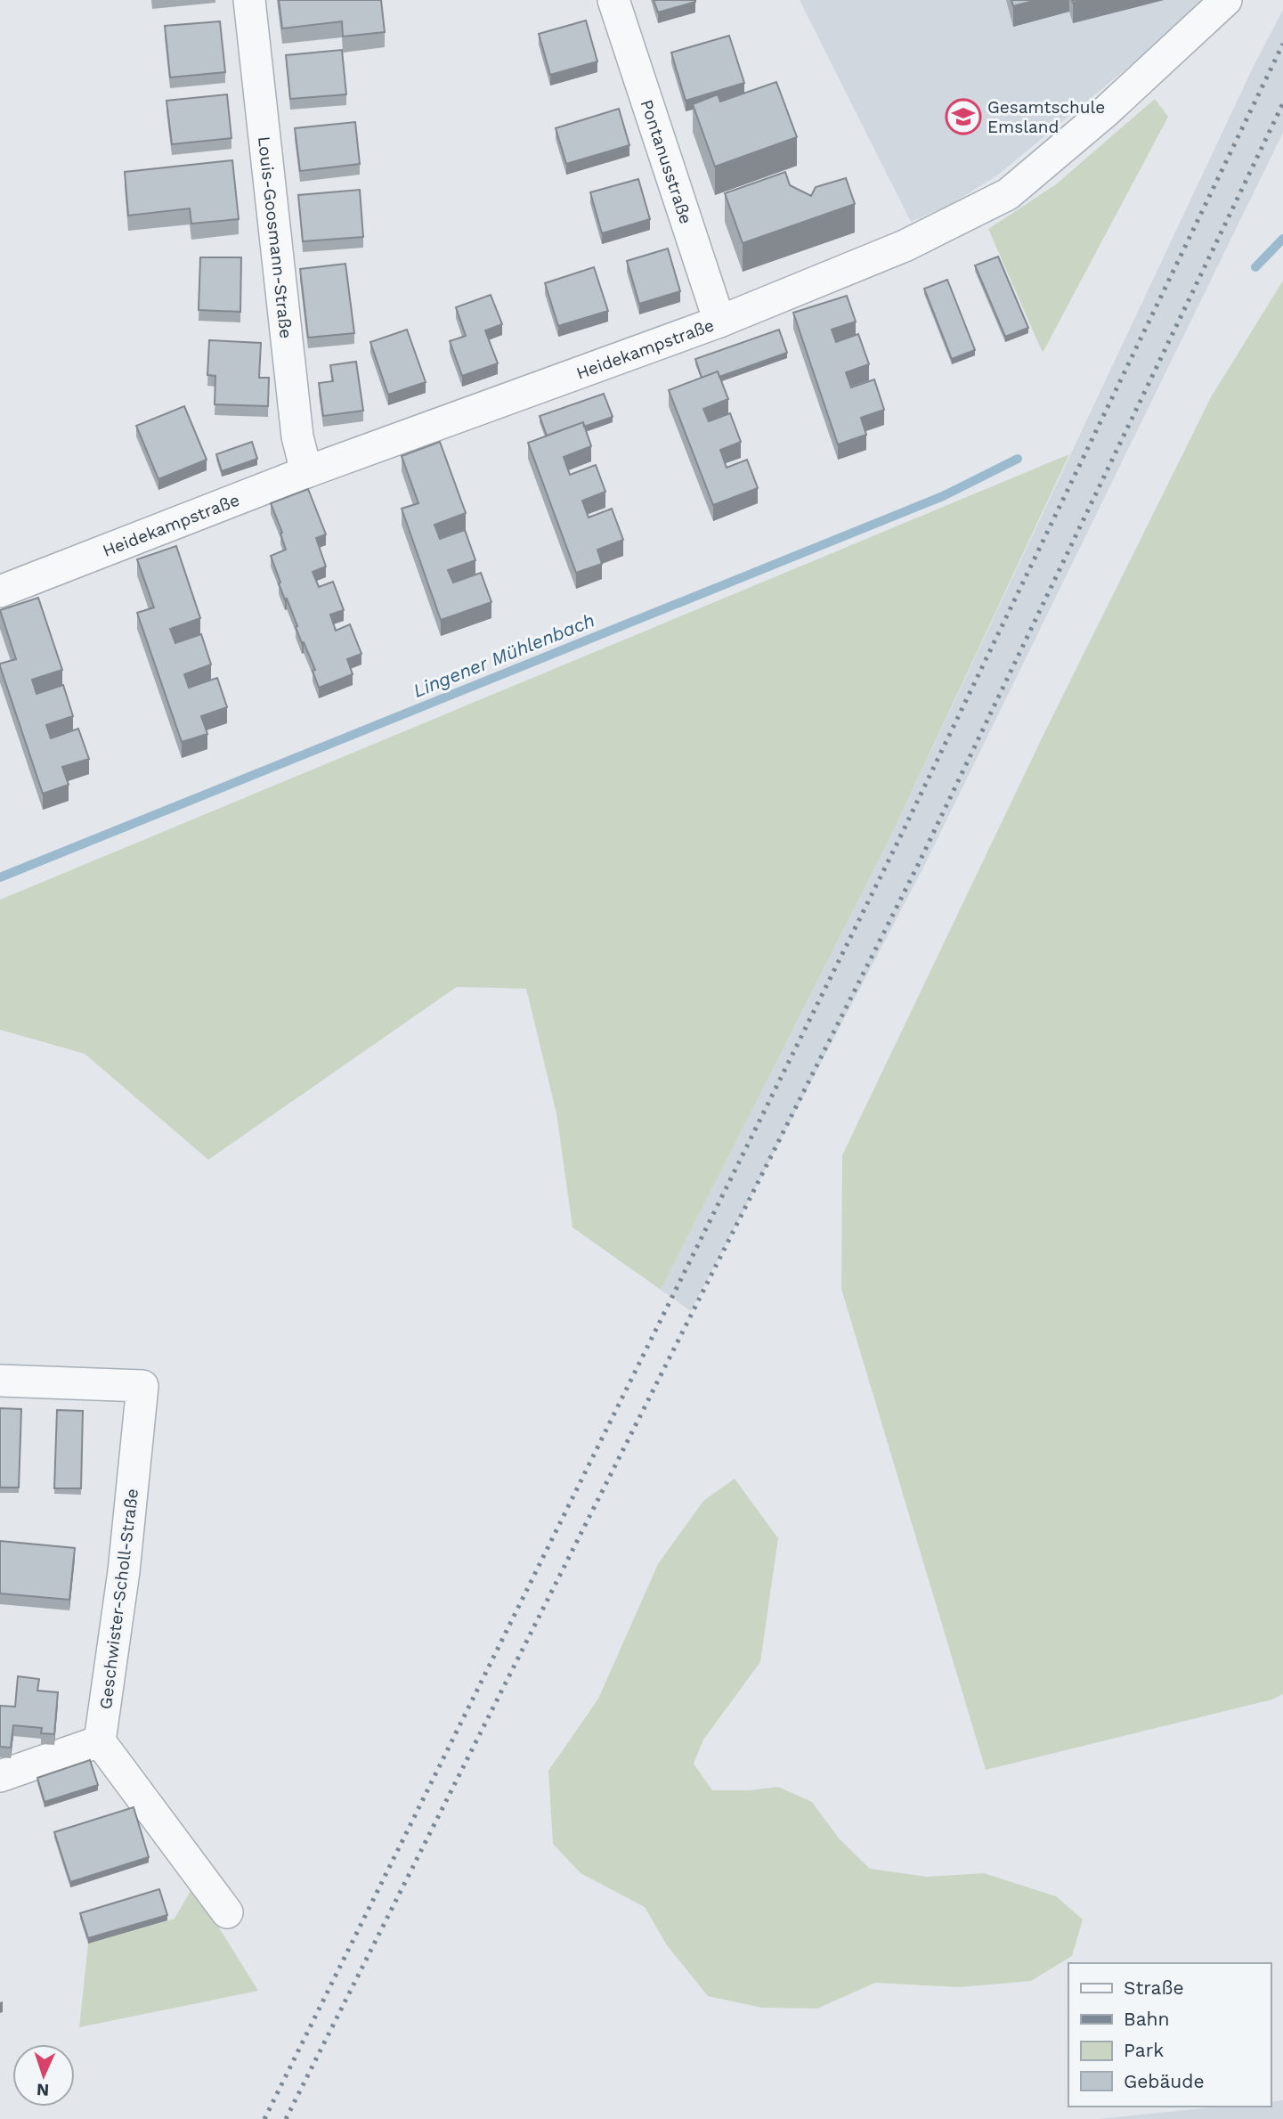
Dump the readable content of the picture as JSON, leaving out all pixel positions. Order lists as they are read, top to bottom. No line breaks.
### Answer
{"streets":{"street":["Pontanusstraße","Louis-Goosmann-Straße","Heidekampstraße","Geschwister-Scholl-Straße"]},"crossings":[["Pontanusstraße","Heidekampstraße"],["Louis-Goosmann-Straße","Heidekampstraße"]],"water":["Lingener Mühlenbach"],"places":{"school or university":["Gesamtschule Emsland"]},"legend":["Straße","Bahn","Park","Gebäude"],"north":"bottom"}
